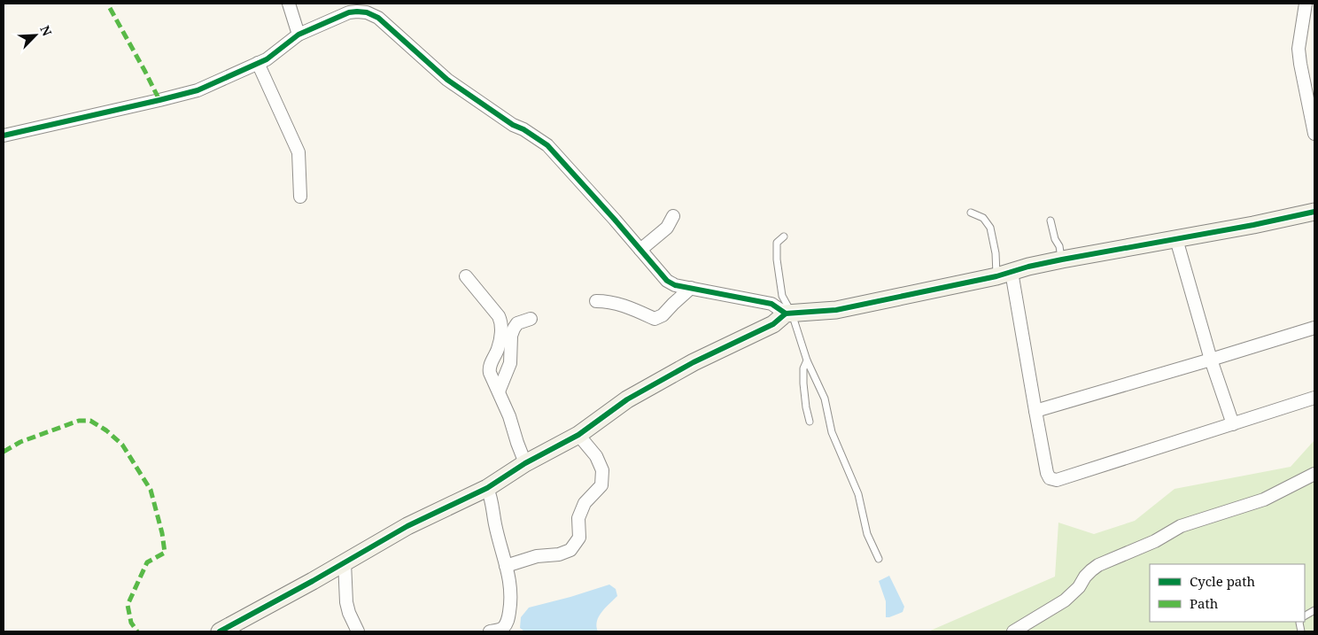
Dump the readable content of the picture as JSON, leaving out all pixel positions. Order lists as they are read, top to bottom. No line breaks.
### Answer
{"legend":["Cycle path","Path"],"north":"top right"}
